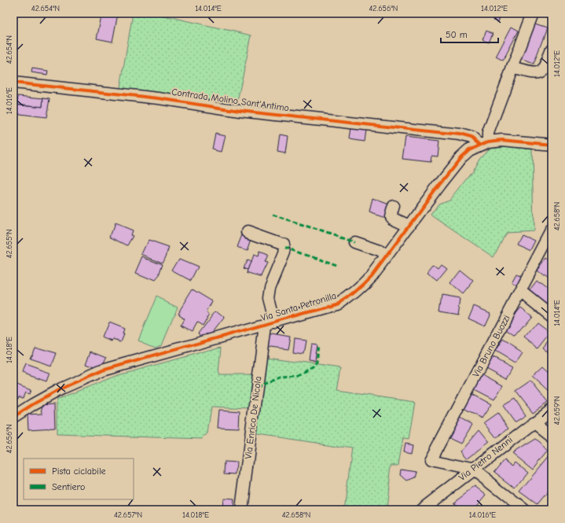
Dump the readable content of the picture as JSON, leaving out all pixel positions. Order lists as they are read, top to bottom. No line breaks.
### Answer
{"streets":{"street":["Contrada Molino Sant'Antimo","Via Santa Petronilla","Via Bruno Buozzi","Via Enrico De Nicola","Via Pietro Nenni"]},"crossings":[["Contrada Molino Sant'Antimo","Via Santa Petronilla"],["Via Santa Petronilla","Via Enrico De Nicola"],["Via Bruno Buozzi","Via Pietro Nenni"]],"legend":["Pista ciclabile","Sentiero"],"scale_bar":"50 m","coordinates":["42.654°N","14.014°E","42.656°N","14.012°E","14.016°E","42.658°N","42.655°N","14.018°E","42.659°N","42.657°N"]}
